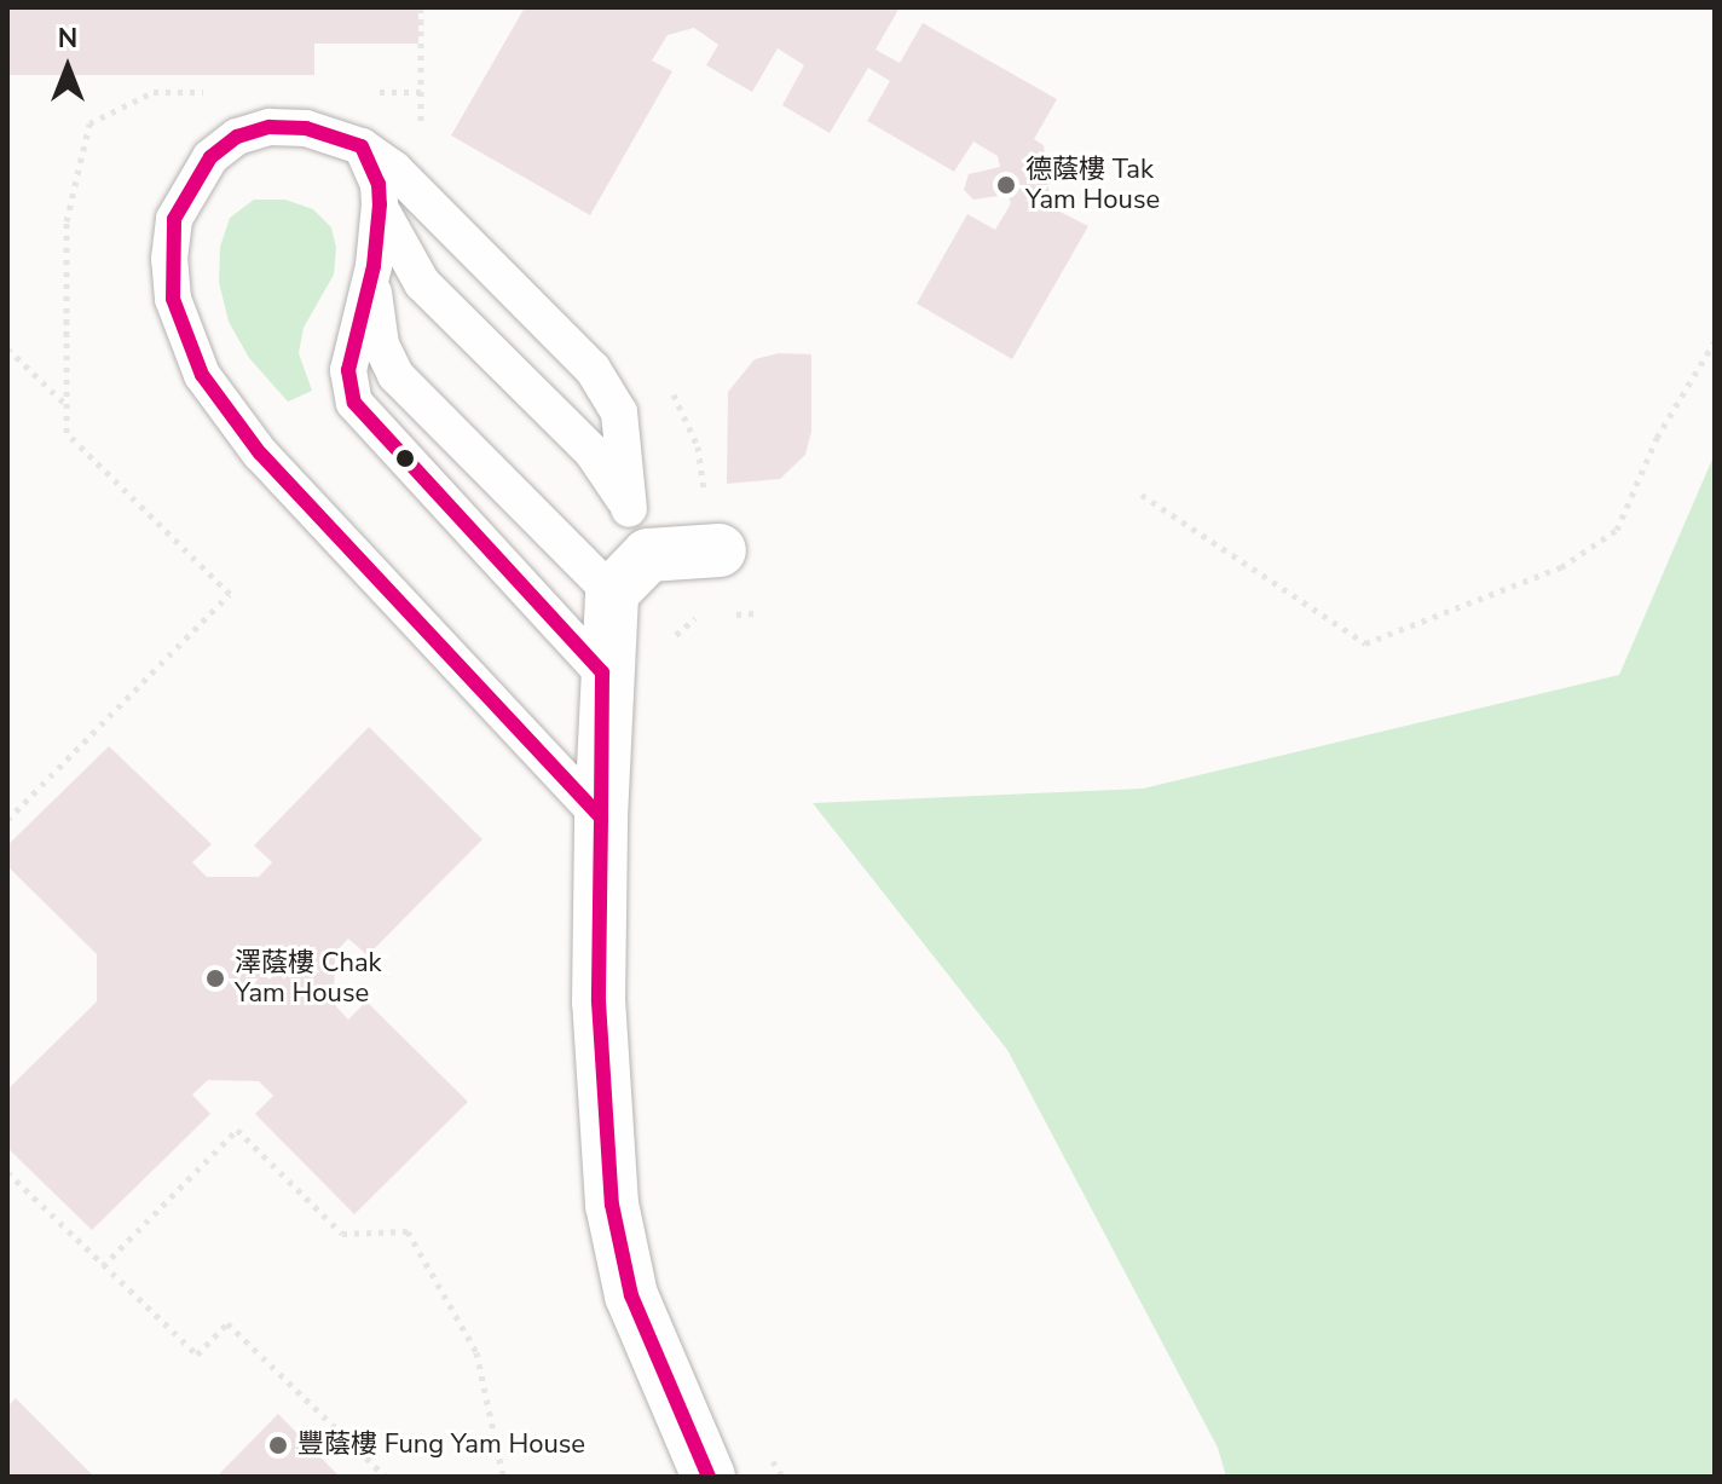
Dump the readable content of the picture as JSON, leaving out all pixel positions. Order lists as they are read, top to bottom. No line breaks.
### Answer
{"places":["德蔭樓 Tak Yam House","澤蔭樓 Chak Yam House","豐蔭樓 Fung Yam House"],"north":"top"}
